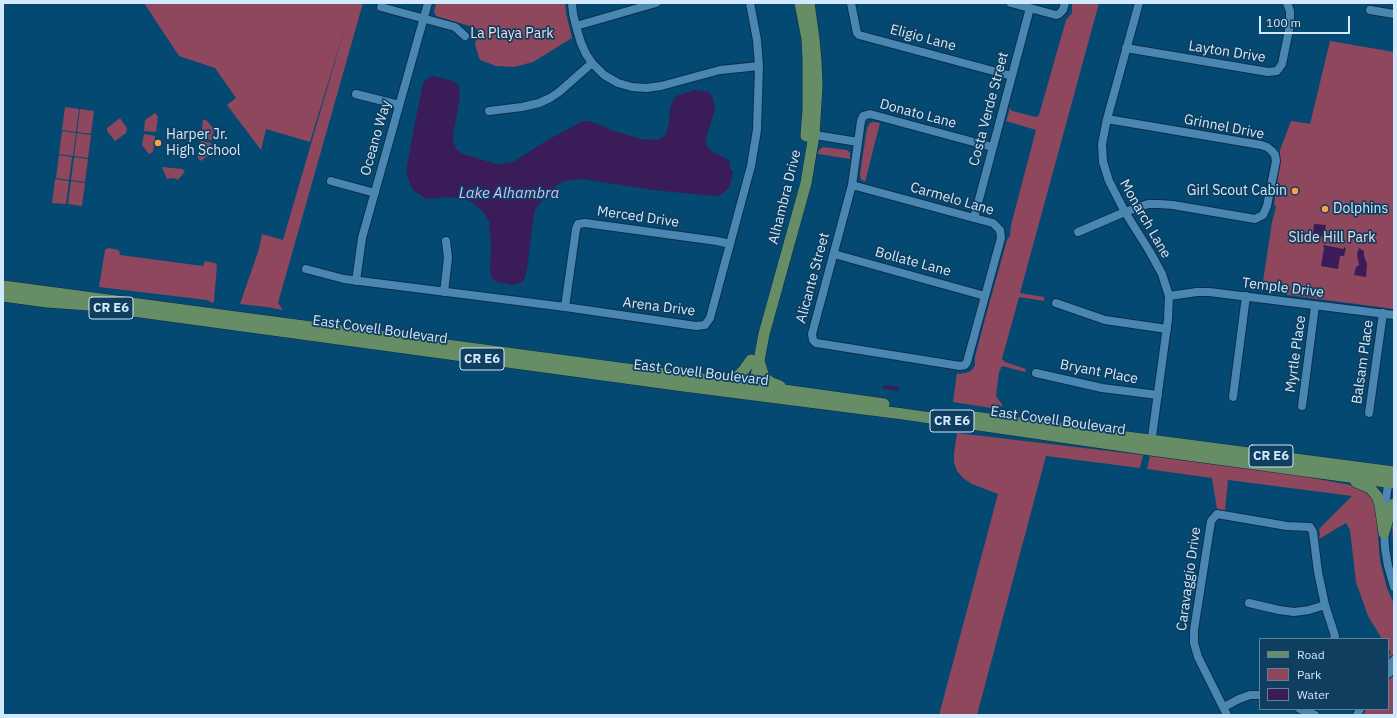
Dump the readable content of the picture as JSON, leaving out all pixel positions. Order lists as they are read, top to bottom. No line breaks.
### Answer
{"streets":{"main road":["Alhambra Drive","CR E6","East Covell Boulevard"],"street":["Eligio Lane","Layton Drive","Costa Verde Street","Donato Lane","Grinnel Drive","Oceano Way","Carmelo Lane","Merced Drive","Monarch Lane","Bollate Lane","Alicante Street","Temple Drive","Arena Drive","Myrtle Place","Balsam Place","Bryant Place","Caravaggio Drive"]},"crossings":[["Eligio Lane","Costa Verde Street"],["Layton Drive","Monarch Lane"],["Costa Verde Street","Donato Lane"],["Costa Verde Street","Carmelo Lane"],["Donato Lane","Alicante Street"],["Grinnel Drive","Monarch Lane"],["Oceano Way","Arena Drive"],["Alhambra Drive","East Covell Boulevard"],["Carmelo Lane","Bollate Lane"],["Carmelo Lane","Alicante Street"],["Merced Drive","Arena Drive"],["Monarch Lane","Temple Drive"],["Monarch Lane","East Covell Boulevard"],["Monarch Lane","Bryant Place"],["Bollate Lane","Alicante Street"],["Temple Drive","Myrtle Place"],["Temple Drive","Balsam Place"]],"water":["Lake Alhambra"],"parks":["La Playa Park","Slide Hill Park"],"places":["Harper Jr. High School","Girl Scout Cabin","Dolphins"],"legend":["Road","Park","Water"],"scale_bar":"100 m"}
